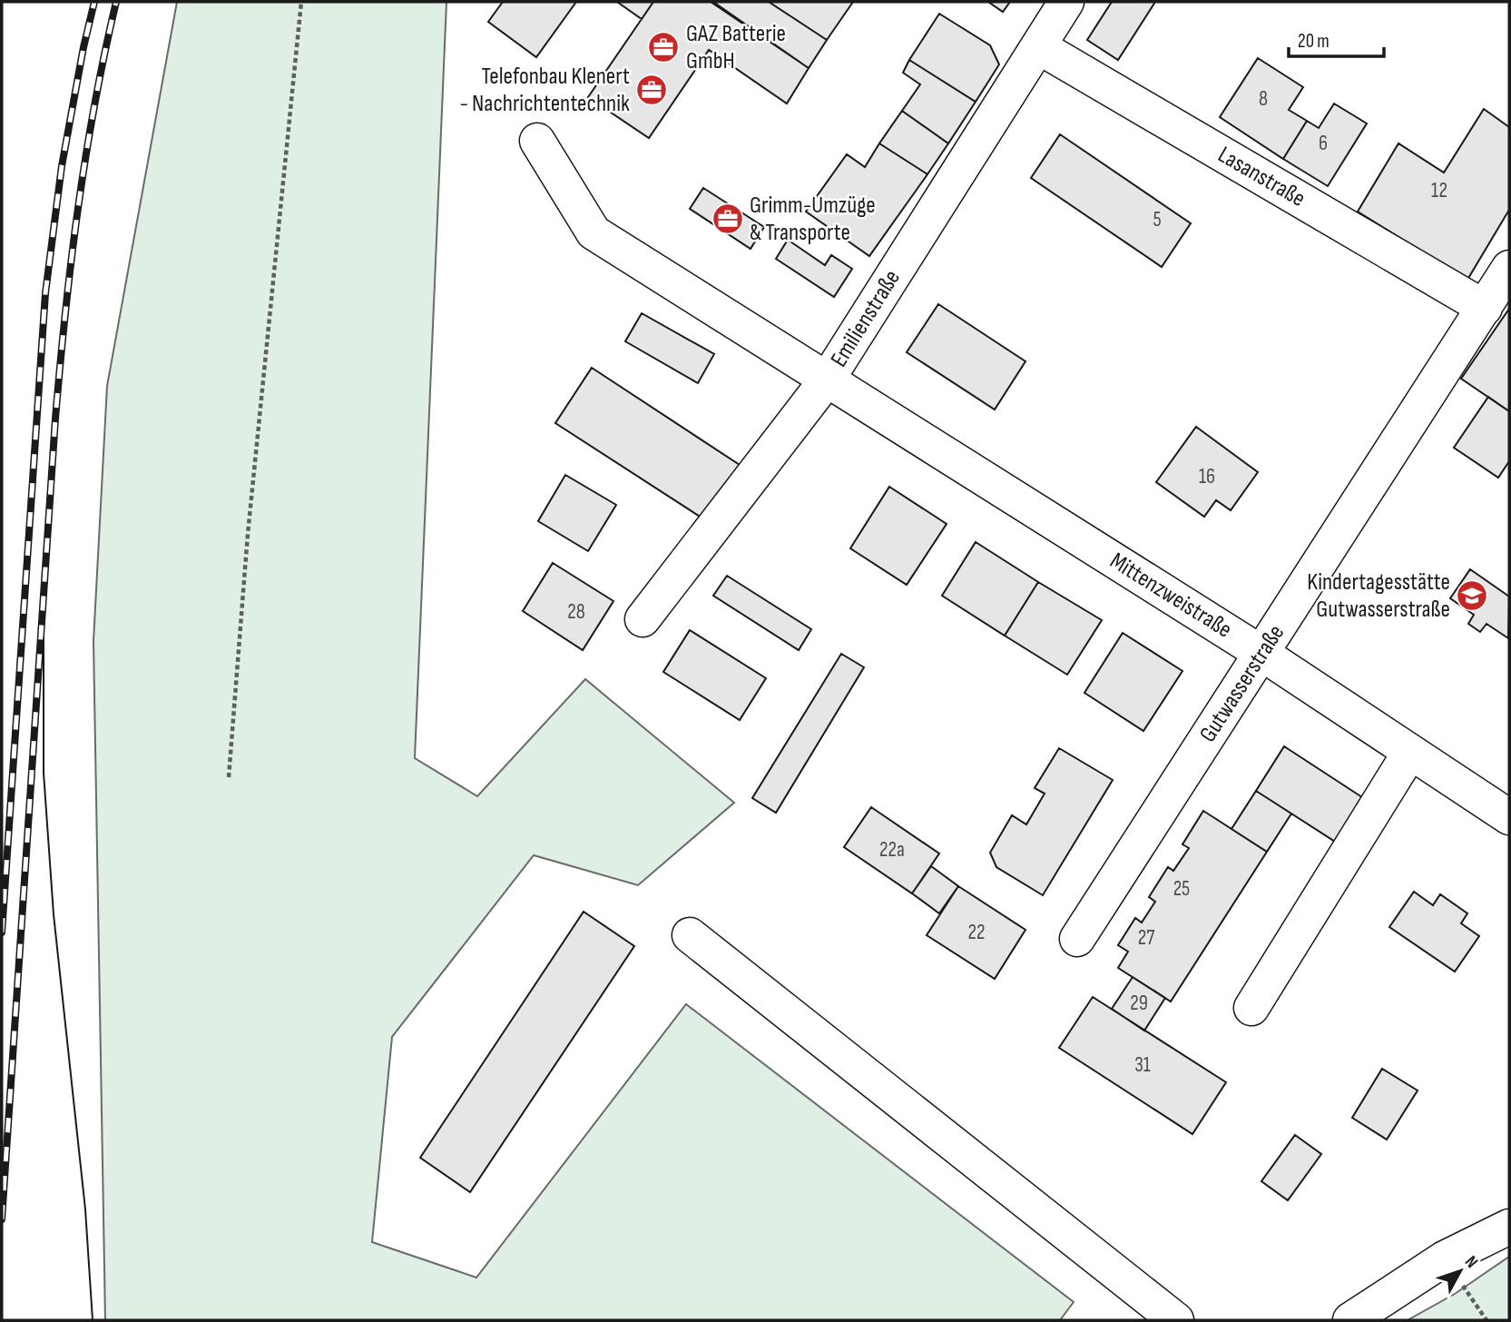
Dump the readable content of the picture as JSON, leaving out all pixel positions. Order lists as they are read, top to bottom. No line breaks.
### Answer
{"streets":{"street":["Lasanstraße","Emilienstraße","Mittenzweistraße","Gutwasserstraße"]},"crossings":[["Lasanstraße","Emilienstraße"],["Lasanstraße","Gutwasserstraße"],["Emilienstraße","Mittenzweistraße"],["Mittenzweistraße","Gutwasserstraße"]],"places":{"office":["GAZ Batterie GmbH","Telefonbau Klenert - Nachrichtentechnik","Grimm-Umzüge & Transporte"],"school or university":["Kindertagesstätte Gutwasserstraße"]},"house_numbers":["8","6","12","5","16","28","22a","25","22","27","29","31"],"scale_bar":"20 m","north":"top right"}
